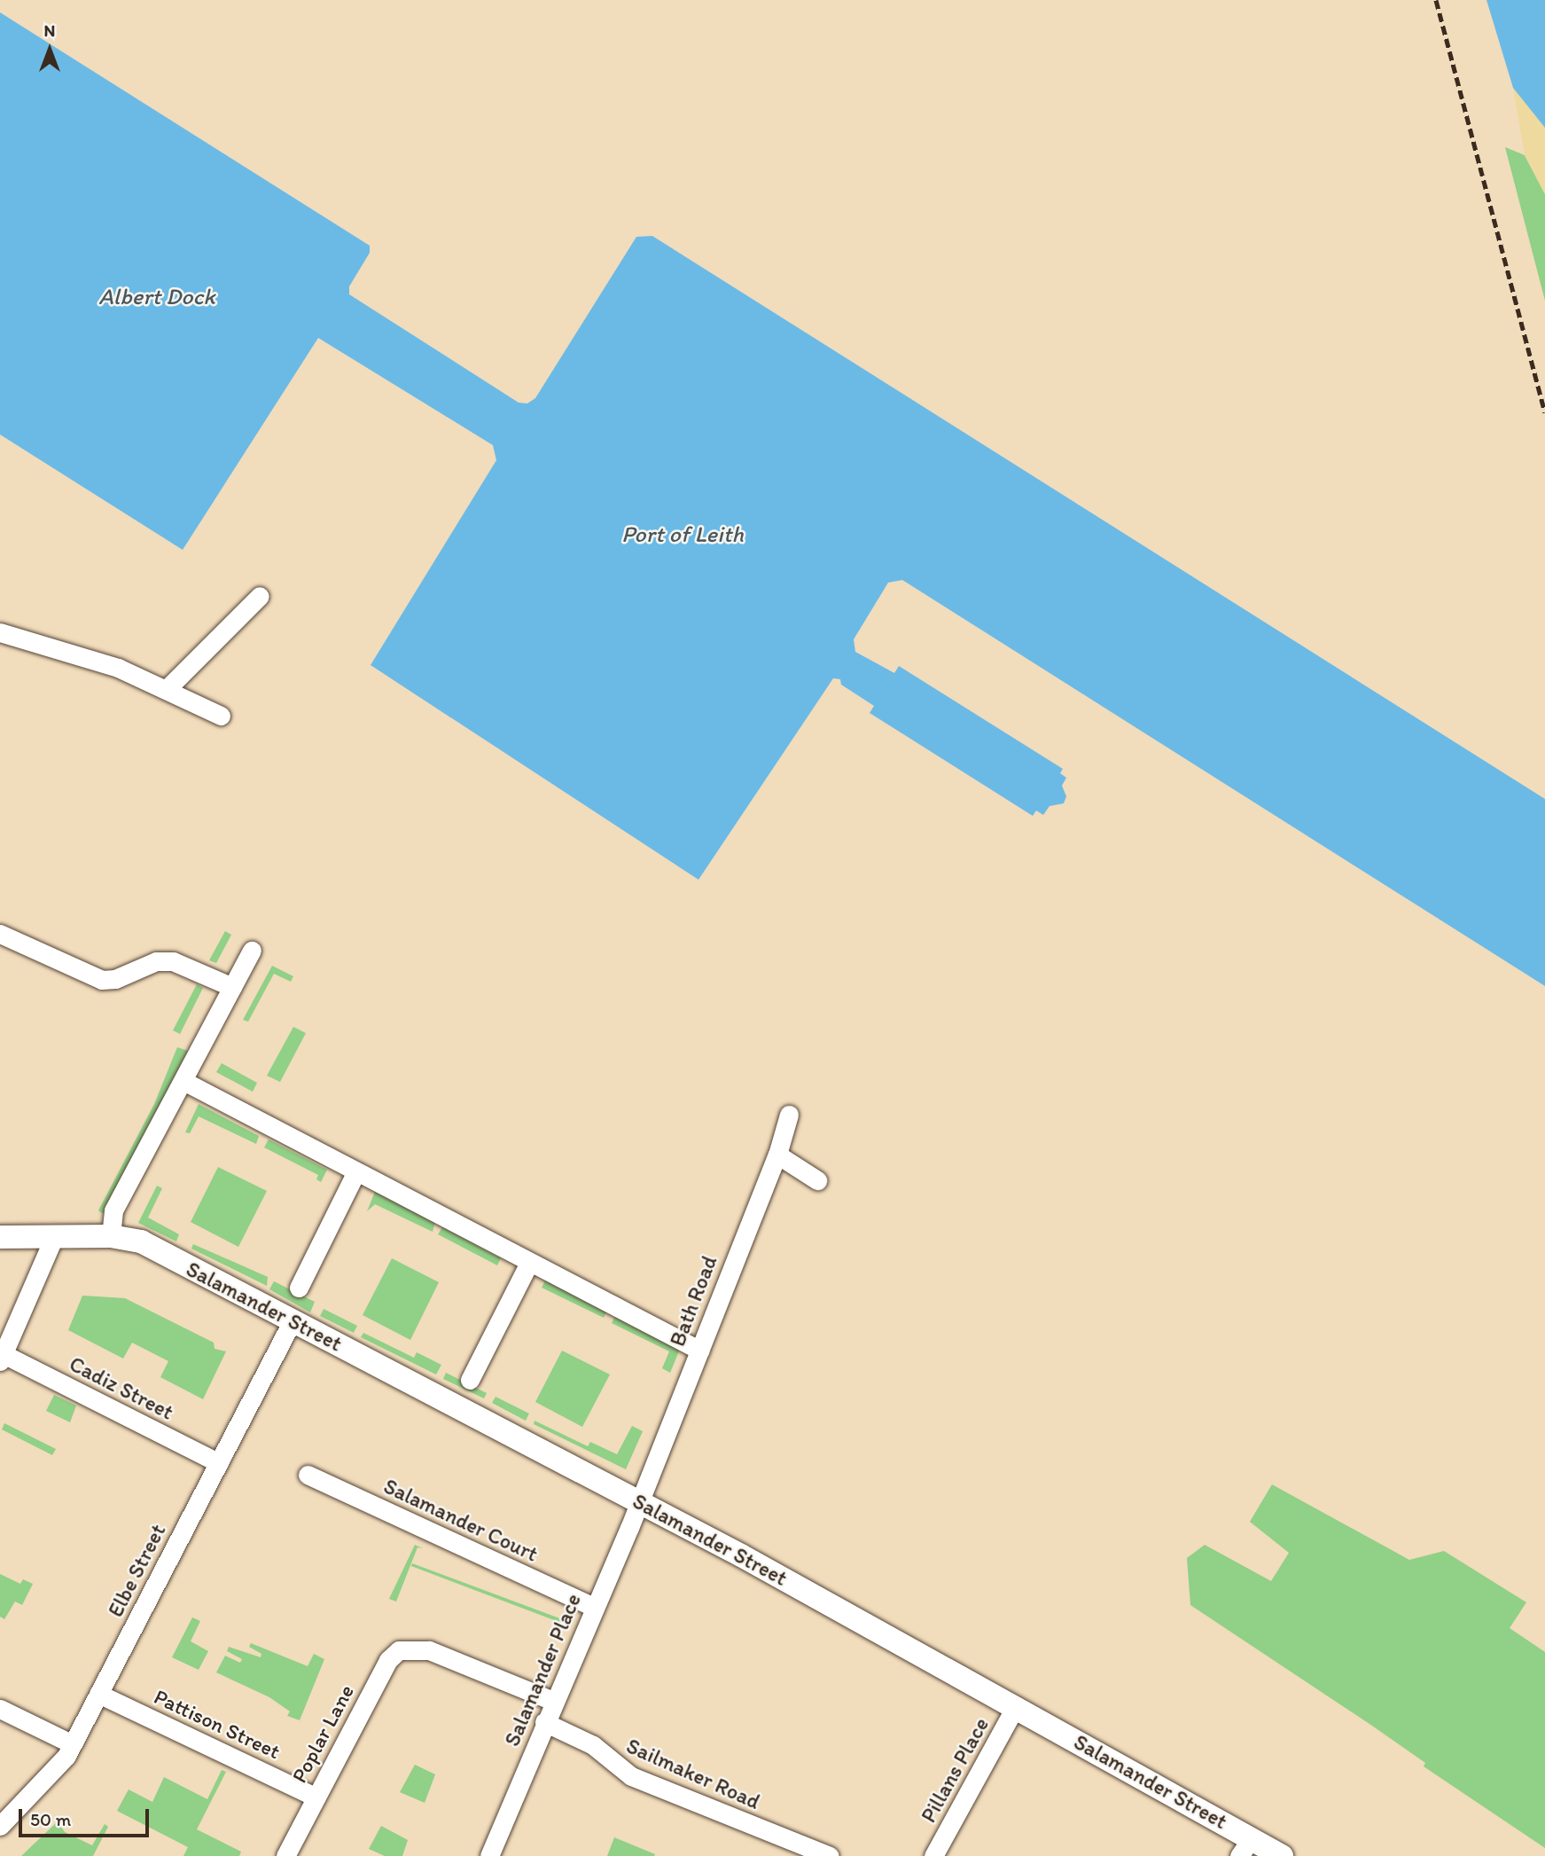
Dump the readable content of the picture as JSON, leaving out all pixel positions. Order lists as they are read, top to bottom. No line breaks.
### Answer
{"streets":{"main road":["Salamander Street"],"street":["Bath Road","Cadiz Street","Salamander Court","Elbe Street","Salamander Place","Pattison Street","Poplar Lane","Pillans Place","Sailmaker Road"]},"crossings":[["Bath Road","Salamander Street"],["Bath Road","Salamander Place"],["Salamander Street","Elbe Street"],["Salamander Street","Salamander Place"],["Salamander Street","Pillans Place"],["Cadiz Street","Elbe Street"],["Salamander Court","Salamander Place"],["Elbe Street","Pattison Street"],["Salamander Place","Poplar Lane"],["Salamander Place","Sailmaker Road"],["Pattison Street","Poplar Lane"]],"water":["Albert Dock","Port of Leith"],"scale_bar":"50 m","north":"top"}
